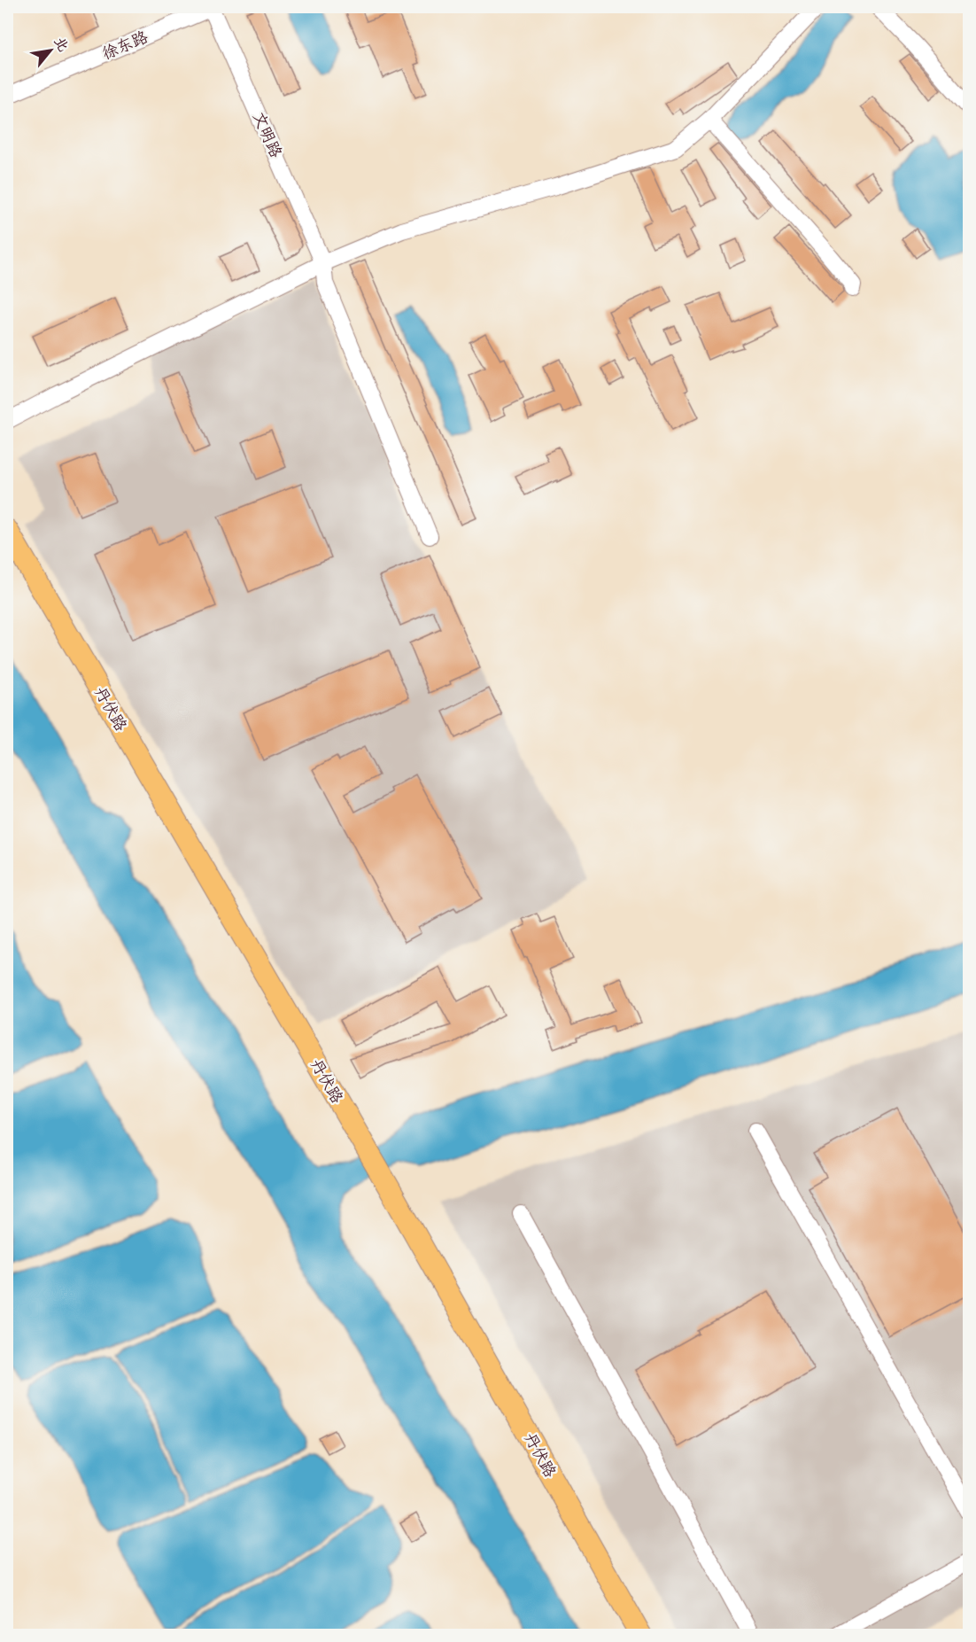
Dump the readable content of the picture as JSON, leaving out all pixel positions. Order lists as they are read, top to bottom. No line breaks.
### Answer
{"streets":{"main road":["丹伏路"],"street":["徐东路","文明路"]},"crossings":[["徐东路","文明路"]],"north":"top right"}
